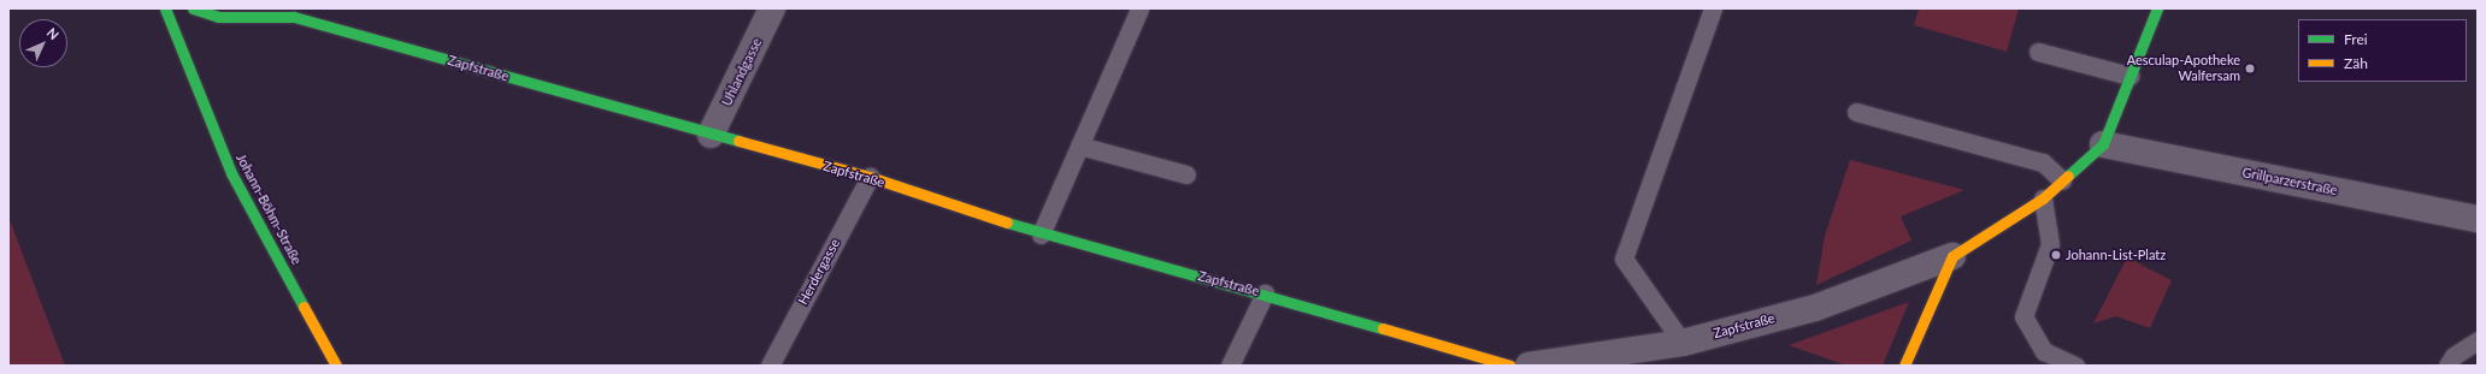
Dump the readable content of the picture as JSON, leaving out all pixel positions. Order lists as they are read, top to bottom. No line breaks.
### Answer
{"streets":{"street":["Zapfstraße","Uhlandgasse","Grillparzerstraße","Johann-Böhm-Straße"],"lane":["Herdergasse"]},"crossings":[["Zapfstraße","Uhlandgasse"],["Zapfstraße","Herdergasse"]],"places":["Aesculap-Apotheke Walfersam","Johann-List-Platz"],"legend":["Frei","Zäh"],"north":"top right"}
